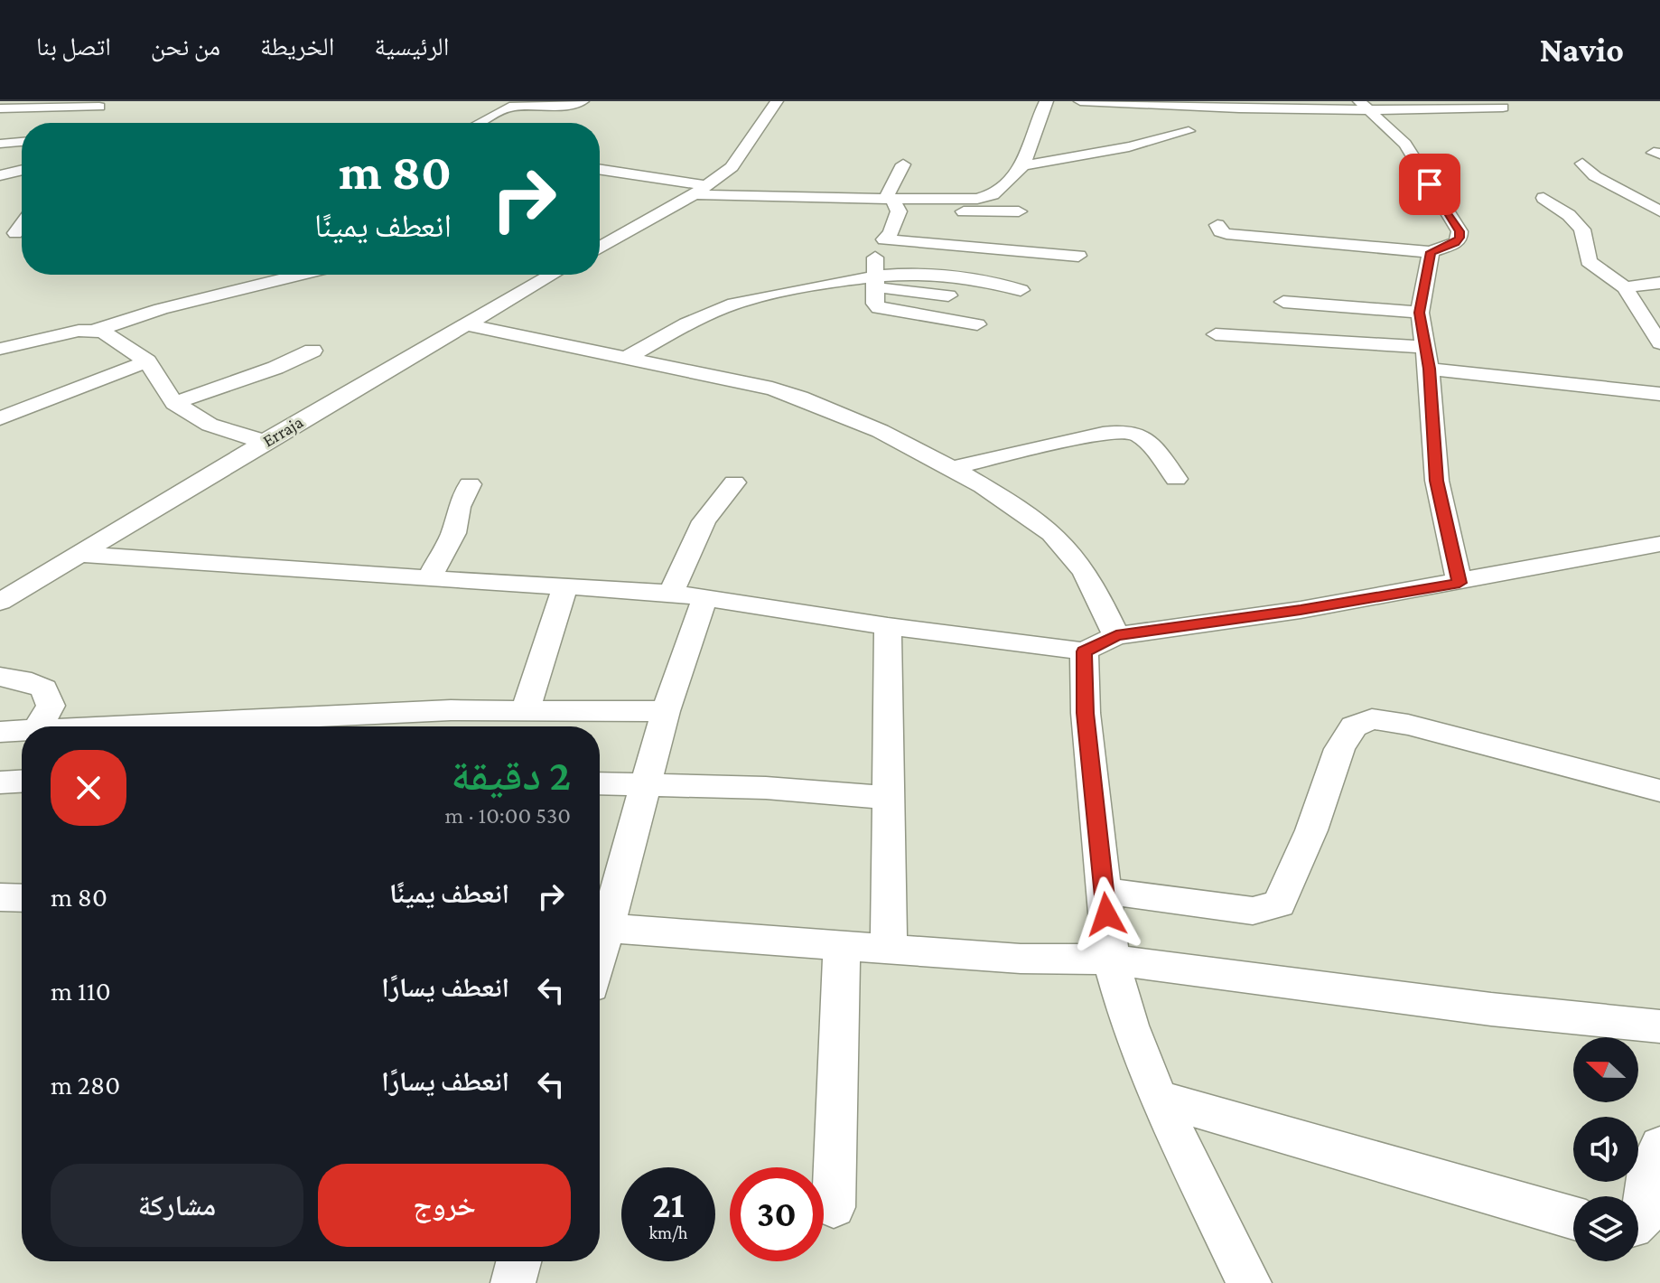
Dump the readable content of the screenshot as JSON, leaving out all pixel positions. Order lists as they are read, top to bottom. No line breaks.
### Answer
{"streets":{"street":["Erraja"]},"north":"left","page":{"header":"Navio","nav":["الرئيسية","الخريطة","من نحن","اتصل بنا"],"turn":["80 m","انعطف يمينًا"],"heading":["2 دقيقة","530 m · 10:00"],"list":[{"name":"انعطف يمينًا","value":"80 m"},{"name":"انعطف يسارًا","value":"110 m"},{"name":"انعطف يسارًا","value":"280 m"}],"buttons":["خروج","مشاركة"],"speed":"21 km/h","limit":"30"}}
